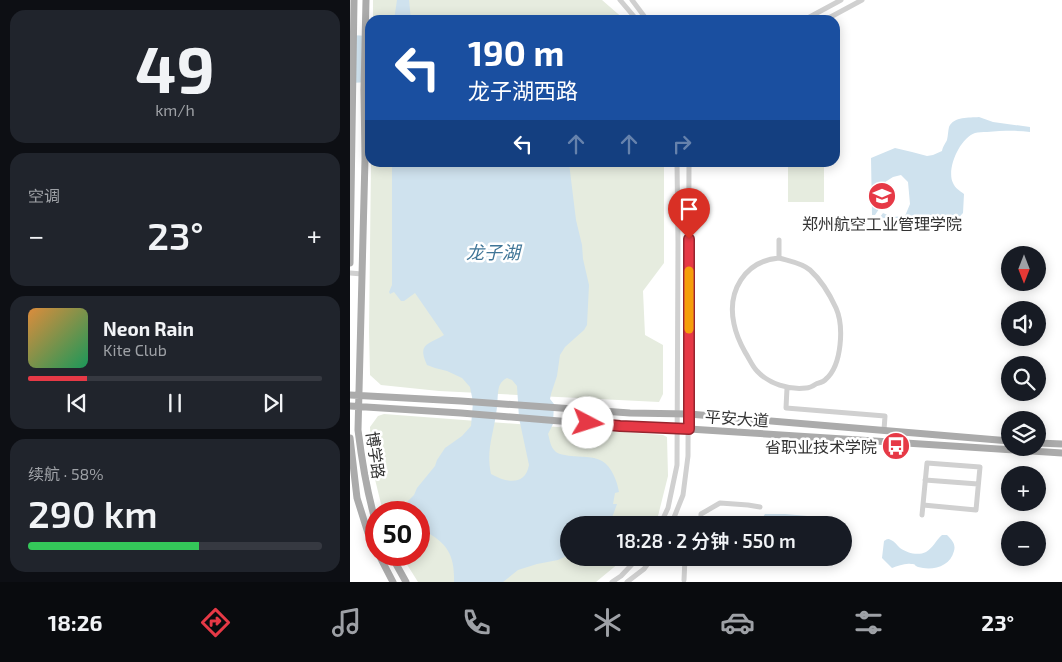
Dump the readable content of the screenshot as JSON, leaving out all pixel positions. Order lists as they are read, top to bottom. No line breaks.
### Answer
{"streets":{"main road":["平安大道","博学路"]},"crossings":[["平安大道","博学路"]],"water":["龙子湖"],"places":{"school or university":["郑州航空工业管理学院"],"bus stop":["省职业技术学院"]},"north":"bottom","page":{"tile":[["49","km/h"],"空调",["续航 · 58%","290 km"]],"turn":["190 m","龙子湖西路"],"heat":["−","23°","+"],"map_buttons":["+","−"],"song":["Neon Rain","Kite Club"],"limit":"50","trip":"18:28 · 2 分钟 · 550 m","tabs":["18:26","23°"]}}
